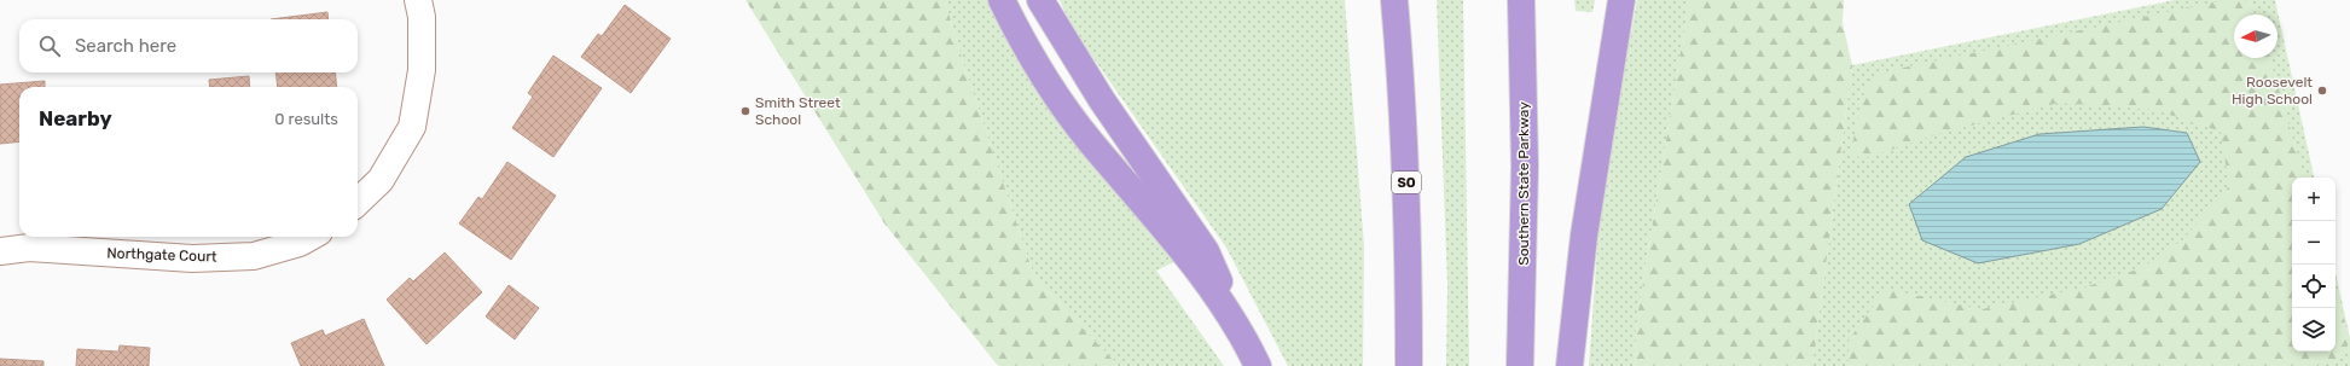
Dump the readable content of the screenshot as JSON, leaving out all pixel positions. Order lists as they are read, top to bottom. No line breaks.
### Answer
{"streets":{"highway":["SO","Southern State Parkway"],"street":["Northgate Court"]},"places":["Roosevelt High School","Smith Street School"],"north":"left","page":{"search":"Search here","heading":["Nearby","0 results"],"map_buttons":["+","−"]}}
